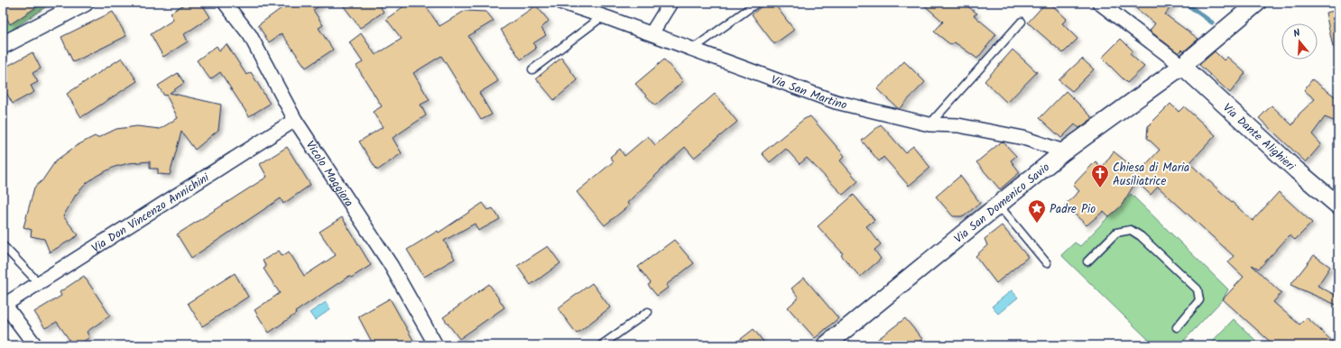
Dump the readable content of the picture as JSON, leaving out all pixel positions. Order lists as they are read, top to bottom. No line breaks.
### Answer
{"streets":{"street":["Via San Martino","Via Dante Alighieri","Vicolo Maggiora","Via San Domenico Savio","Via Don Vincenzo Annichini"]},"crossings":[["Via San Martino","Via San Domenico Savio"],["Via Dante Alighieri","Via San Domenico Savio"],["Vicolo Maggiora","Via Don Vincenzo Annichini"]],"places":{"church":["Chiesa di Maria Ausiliatrice"],"place":["Padre Pio"]},"north":"top"}
